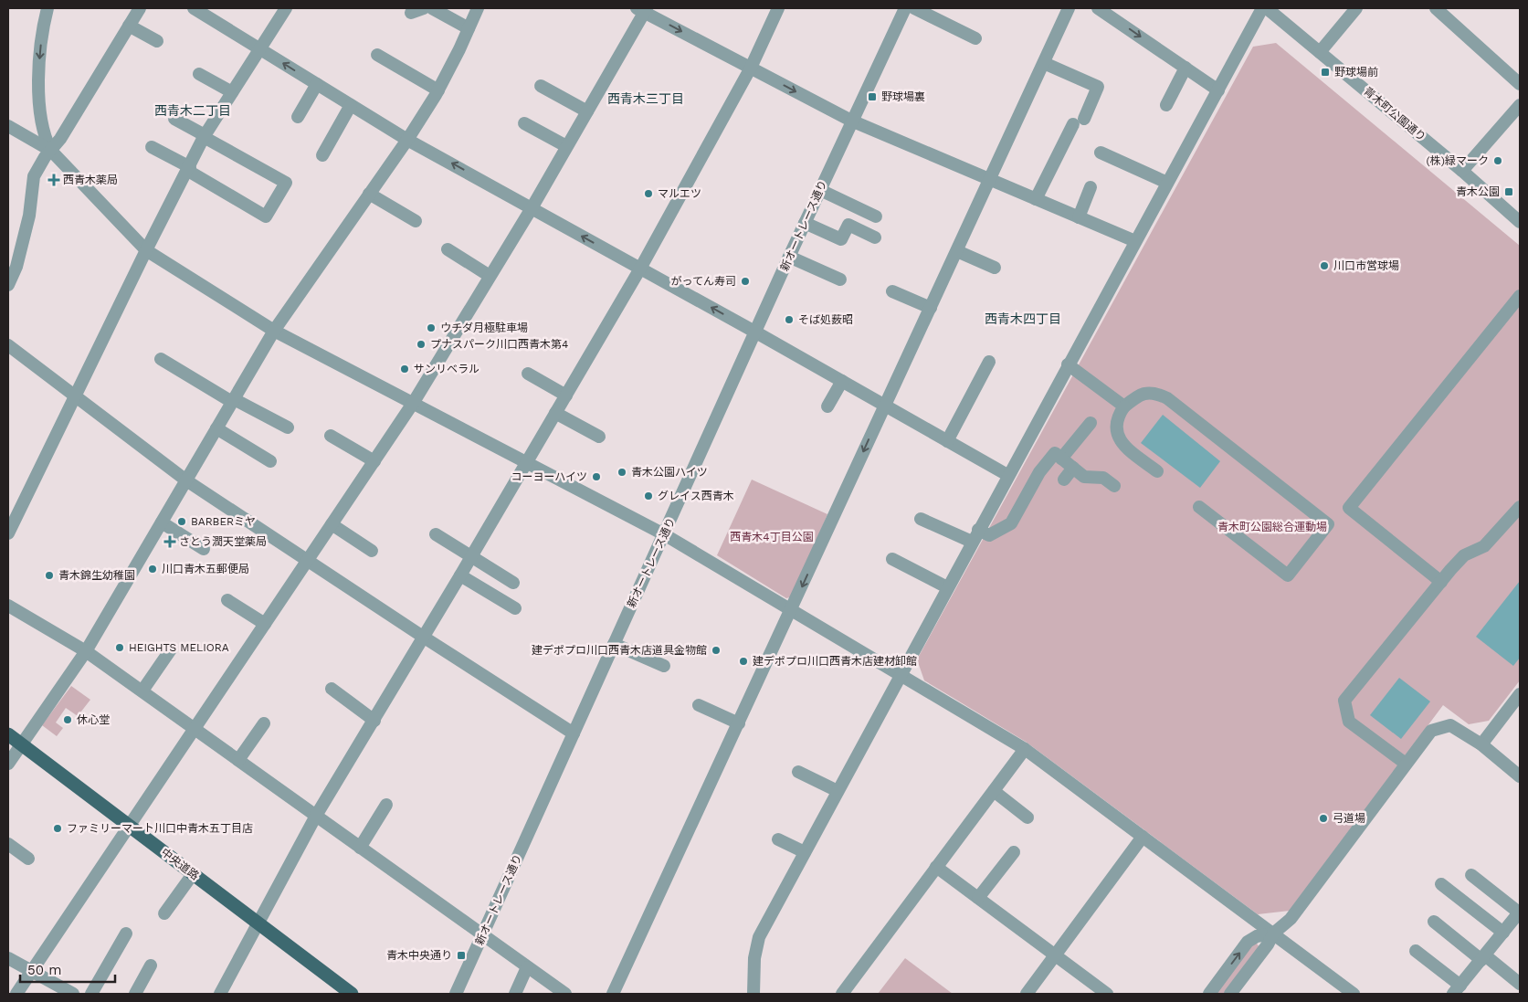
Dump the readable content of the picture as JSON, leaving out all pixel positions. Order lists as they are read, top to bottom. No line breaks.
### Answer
{"streets":{"main road":["中央道路"],"street":["青木町公園通り","新オートレース通り"]},"districts":["西青木三丁目","西青木二丁目","西青木四丁目"],"parks":["青木町公園総合運動場","西青木4丁目公園"],"places":{"transit":["野球場前","野球場裏","青木公園","青木中央通り"],"other":["(株)緑マーク","マルエツ","川口市営球場","がってん寿司","そば処薮昭","ウチダ月極駐車場","プナスパーク川口西青木第4","サンリベラル","青木公園ハイツ","コーヨーハイツ","グレイス西青木","BARBERミヤ","川口青木五郵便局","青木錦生幼稚園","HEIGHTS MELIORA","建デポプロ川口西青木店道具金物館","建デポプロ川口西青木店建材卸館","休心堂","弓道場","ファミリーマート川口中青木五丁目店"],"health":["西青木薬局","さとう潤天堂薬局"]},"scale_bar":"50 m"}
